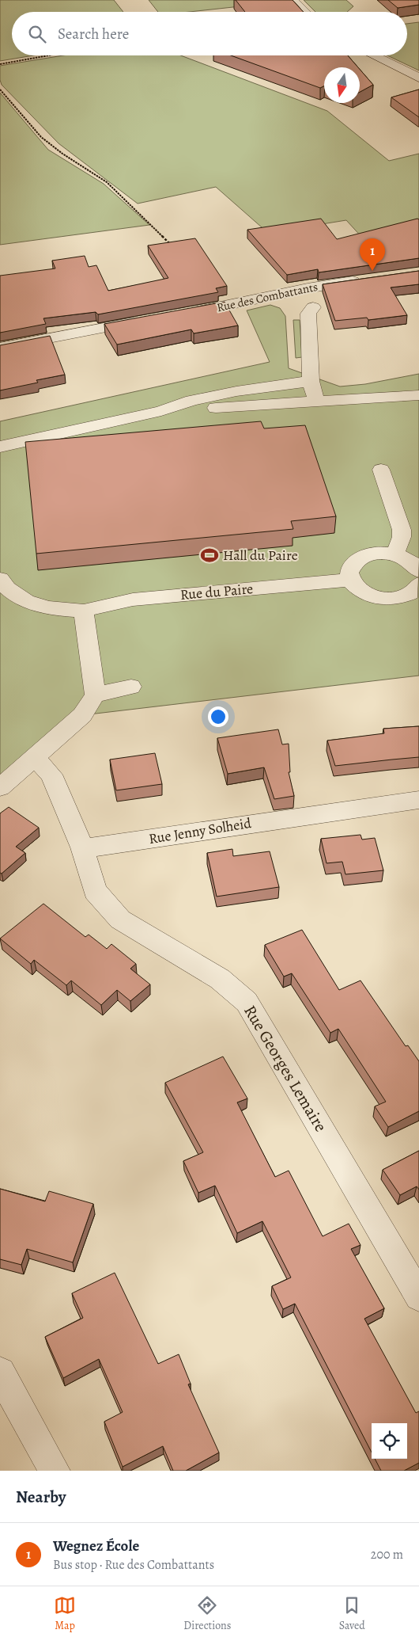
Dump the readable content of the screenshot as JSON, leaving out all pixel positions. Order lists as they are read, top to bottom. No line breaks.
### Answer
{"streets":{"street":["Rue des Combattants","Rue du Paire","Rue Jenny Solheid","Rue Georges Lemaire"]},"crossings":[["Rue Jenny Solheid","Rue Georges Lemaire"]],"places":{"sports":["Hall du Paire"]},"north":"bottom","page":{"search":"Search here","pins":"1","heading":"Nearby","list":[{"mark":"1","name":"Wegnez École","note":"Bus stop · Rue des Combattants","value":"200 m"}],"nav":["Map","Directions","Saved"]}}
